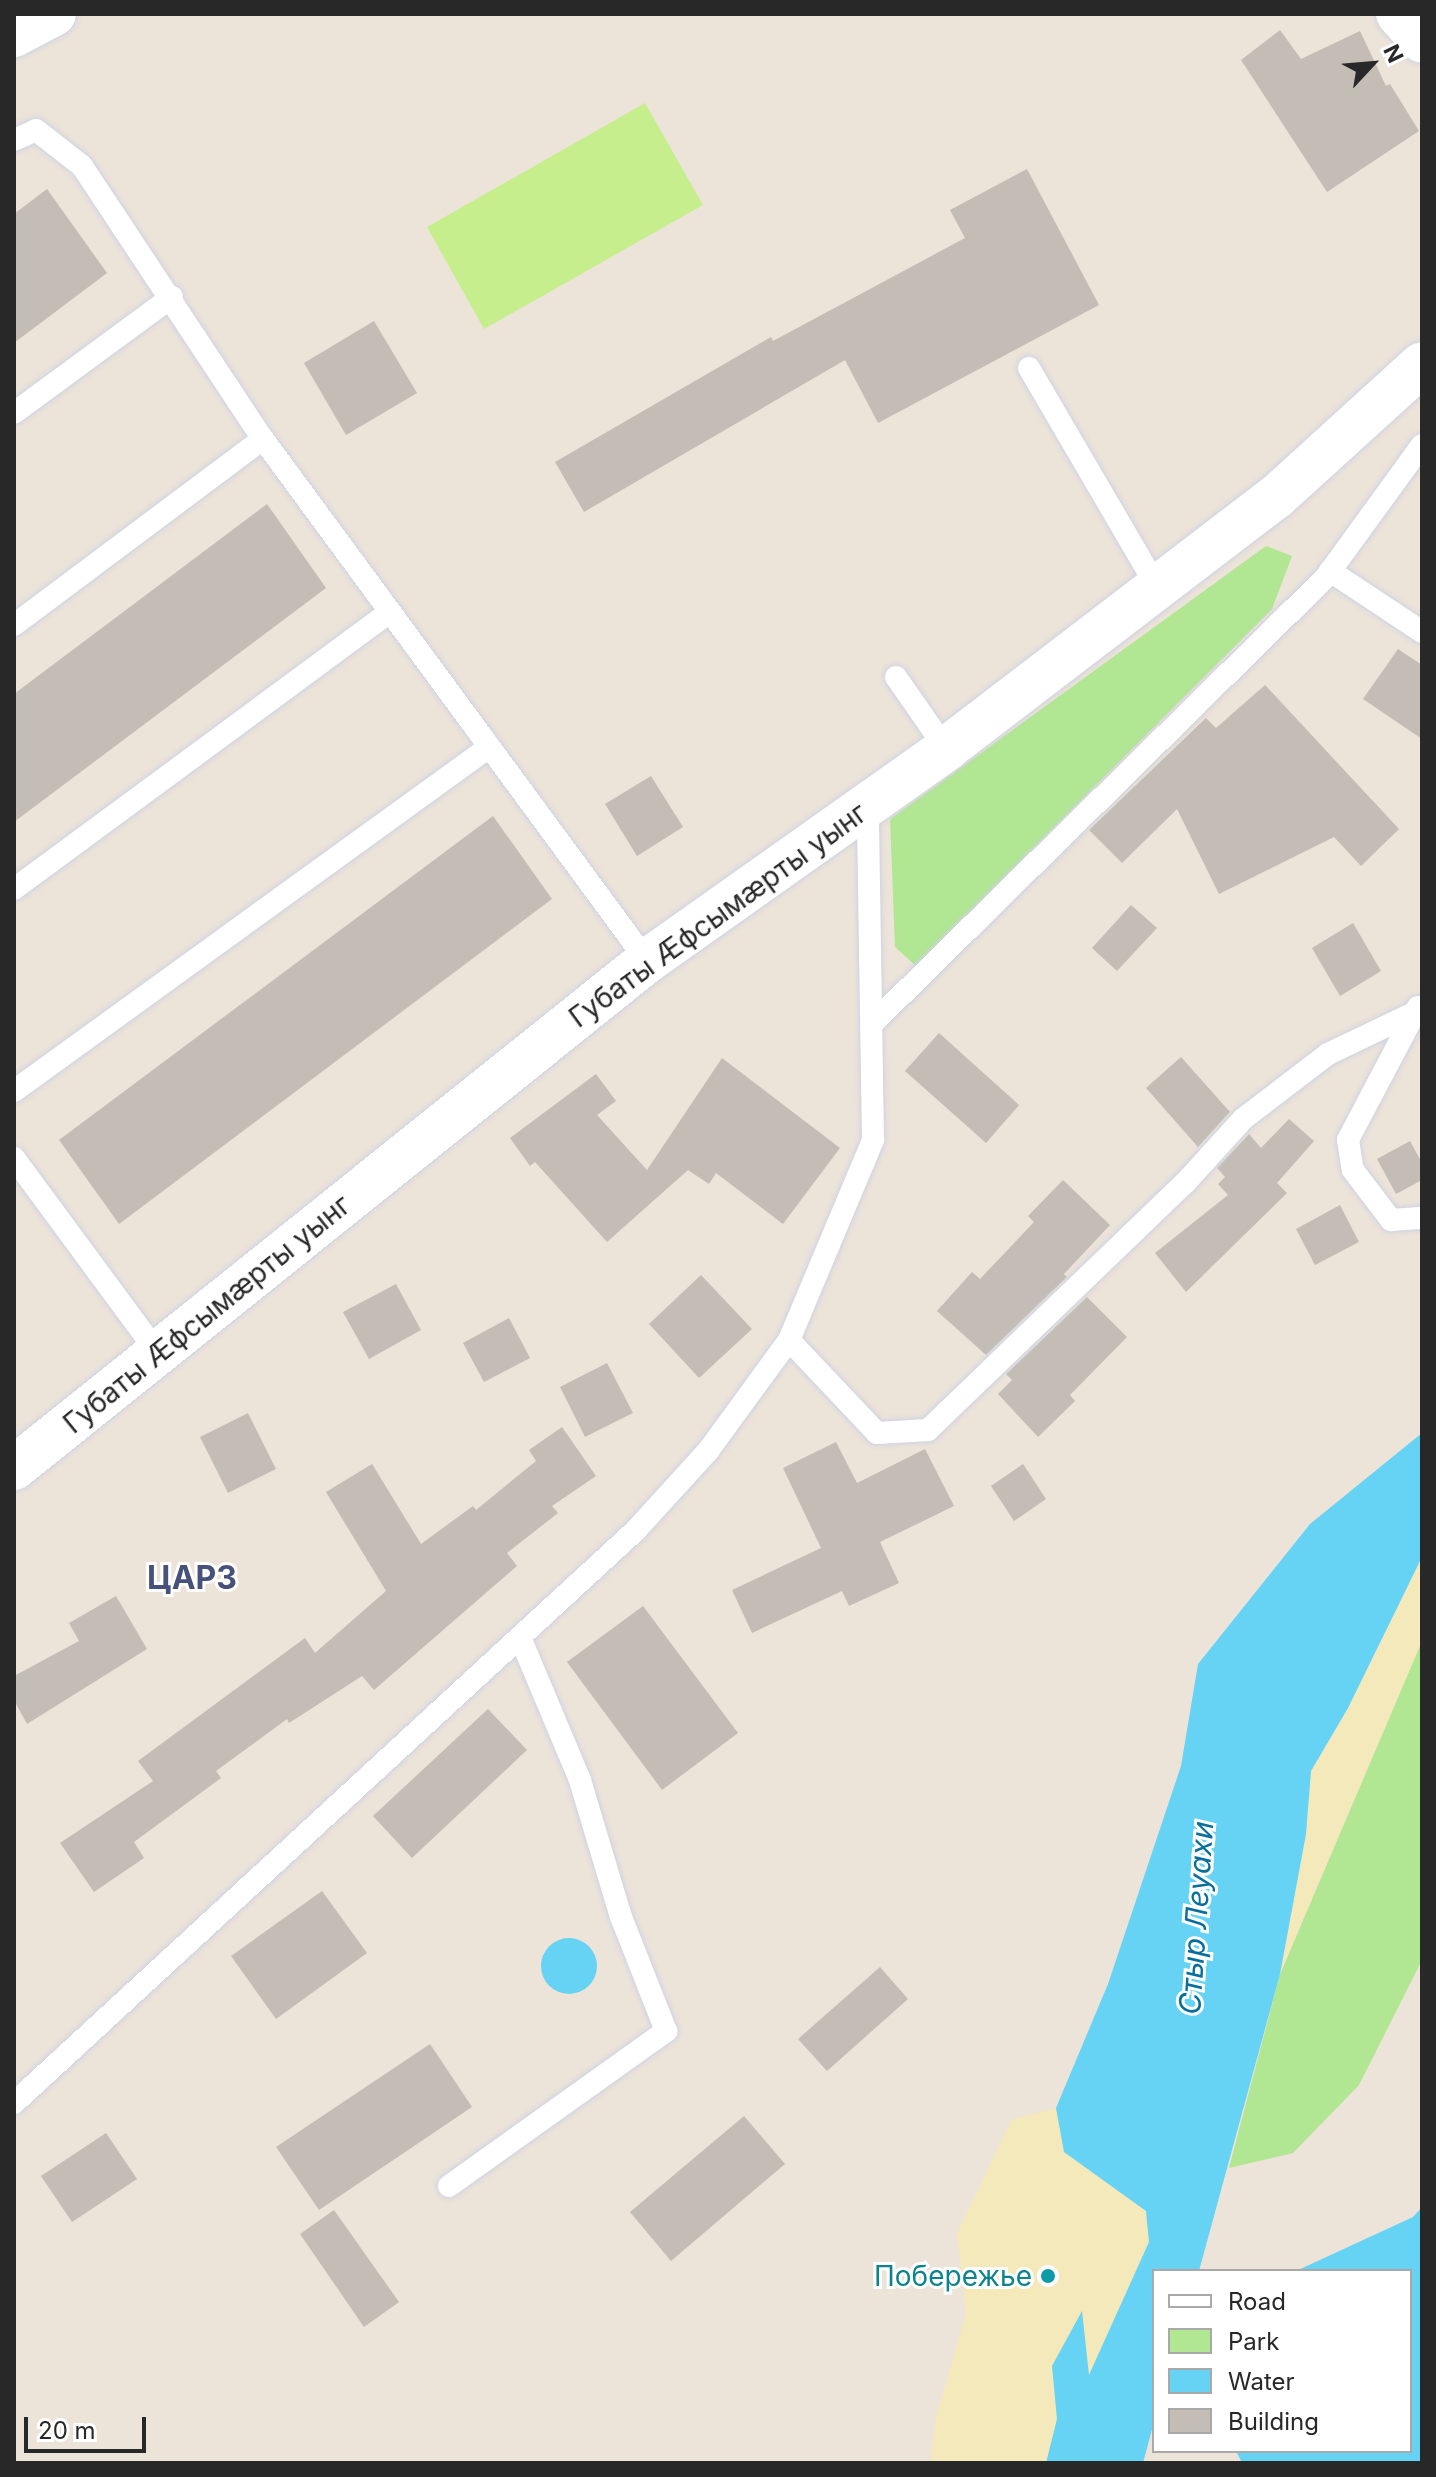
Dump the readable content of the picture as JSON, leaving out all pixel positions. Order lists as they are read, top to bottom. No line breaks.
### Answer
{"streets":{"street":["Губаты Æфсымæрты уынг"]},"districts":["ЦАРЗ"],"water":["Стыр Леуахи"],"places":["Побережье"],"legend":["Road","Park","Water","Building"],"scale_bar":"20 m","north":"top right"}
